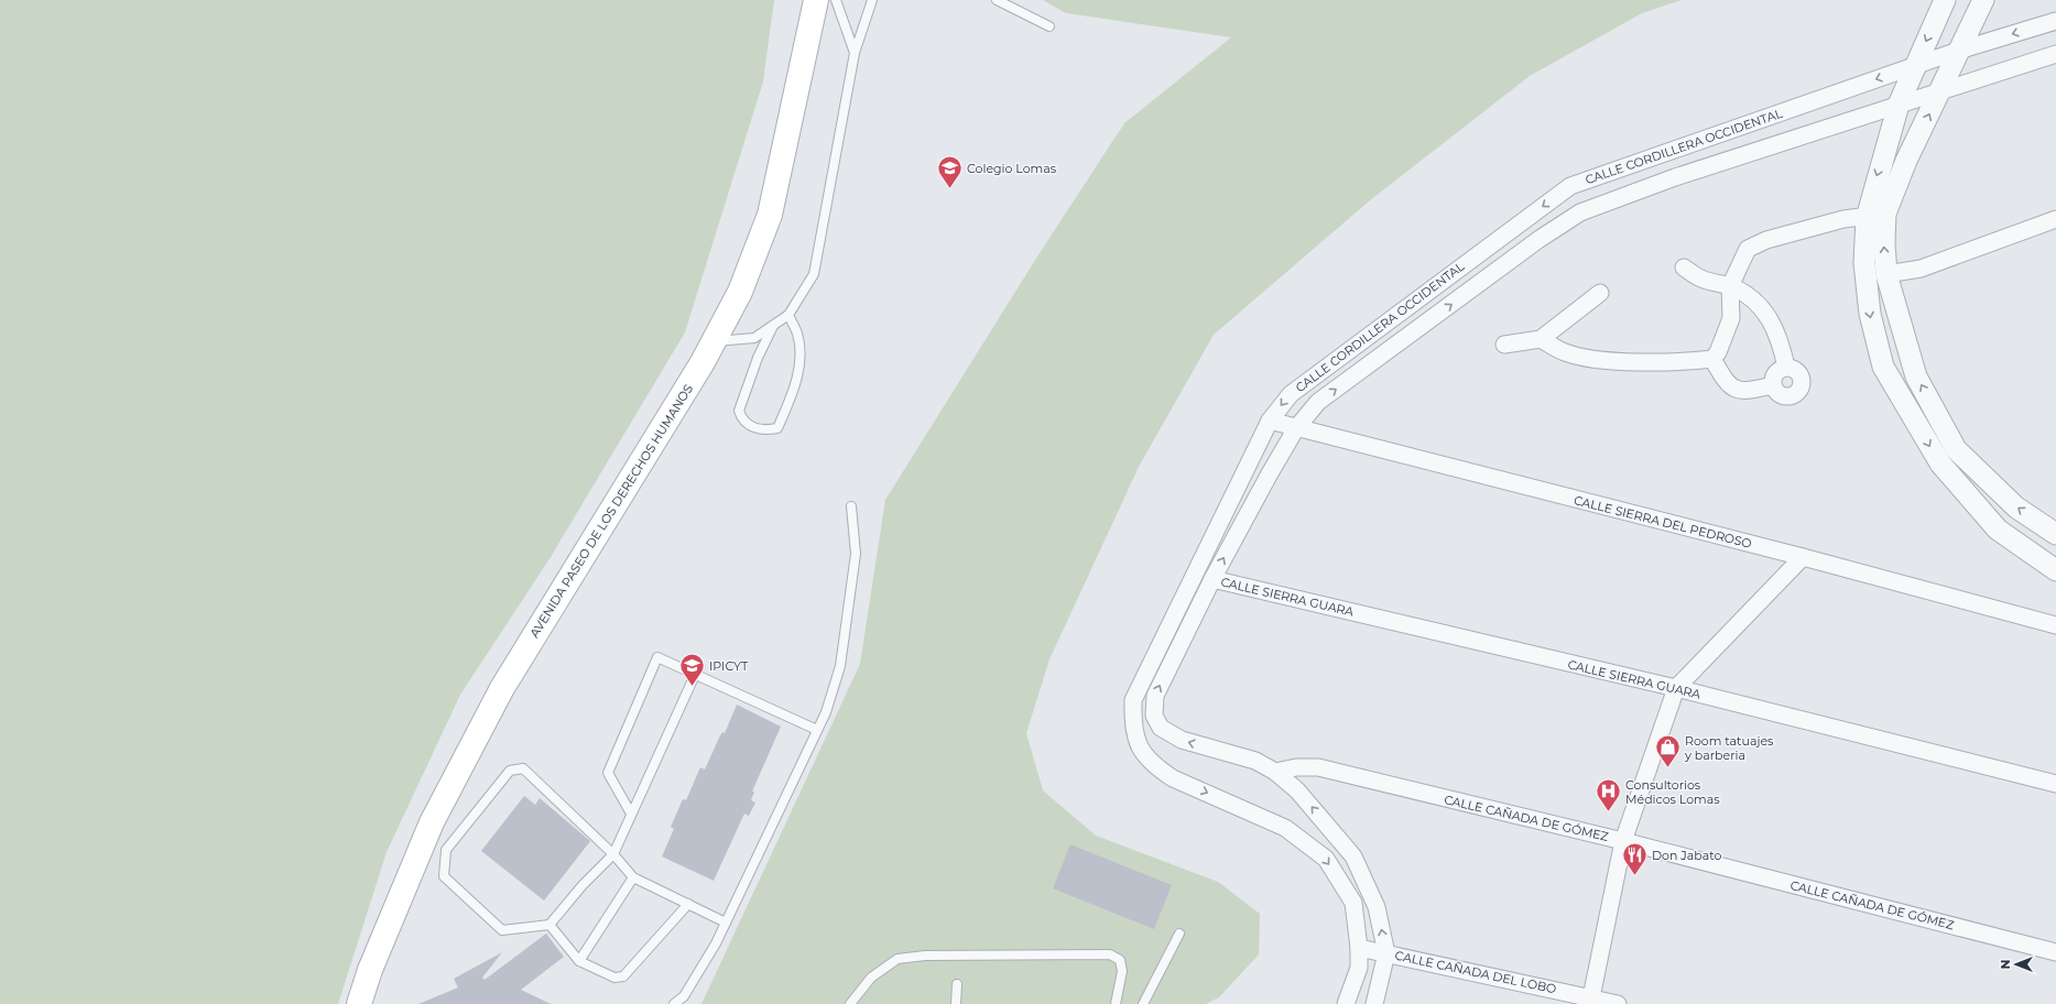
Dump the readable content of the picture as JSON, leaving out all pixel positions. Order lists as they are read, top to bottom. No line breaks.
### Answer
{"streets":{"main road":["AVENIDA PASEO DE LOS DERECHOS HUMANOS"],"street":["CALLE CORDILLERA OCCIDENTAL","CALLE SIERRA DEL PEDROSO","CALLE SIERRA GUARA","CALLE CAÑADA DE GÓMEZ","CALLE CAÑADA DEL LOBO"]},"crossings":[["CALLE CORDILLERA OCCIDENTAL","CALLE SIERRA DEL PEDROSO"],["CALLE CORDILLERA OCCIDENTAL","CALLE SIERRA GUARA"],["CALLE CORDILLERA OCCIDENTAL","CALLE CAÑADA DE GÓMEZ"],["CALLE CORDILLERA OCCIDENTAL","CALLE CAÑADA DEL LOBO"]],"places":{"school or university":["Colegio Lomas","IPICYT"],"shop":["Room tatuajes y barberia"],"hospital":["Consultorios Médicos Lomas"],"restaurant":["Don Jabato"]},"north":"left"}
